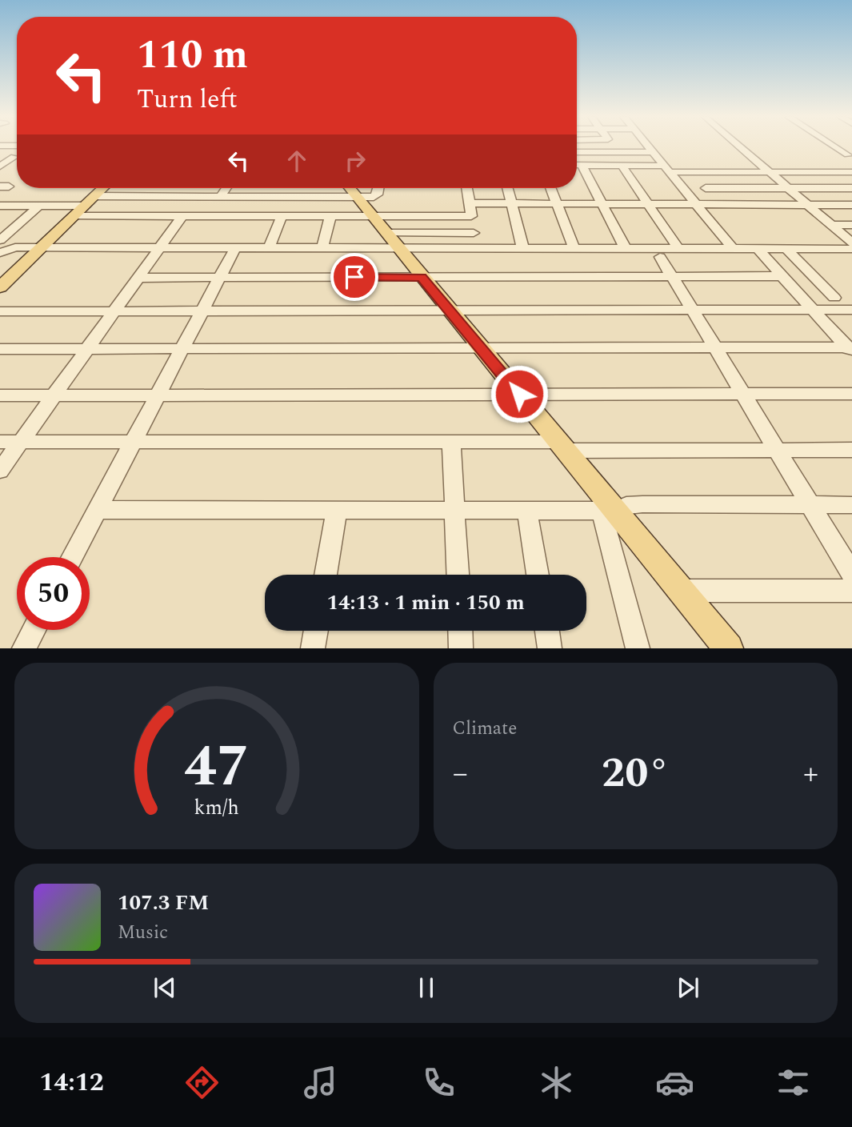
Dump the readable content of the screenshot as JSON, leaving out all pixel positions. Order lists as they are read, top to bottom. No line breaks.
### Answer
{"page":{"turn":["110 m","Turn left"],"limit":"50","trip":"14:13 · 1 min · 150 m","tile":"Climate","heat":["−","20°","+"],"song":["107.3 FM","Music"],"tabs":"14:12","gauge":["47","km/h"]}}
